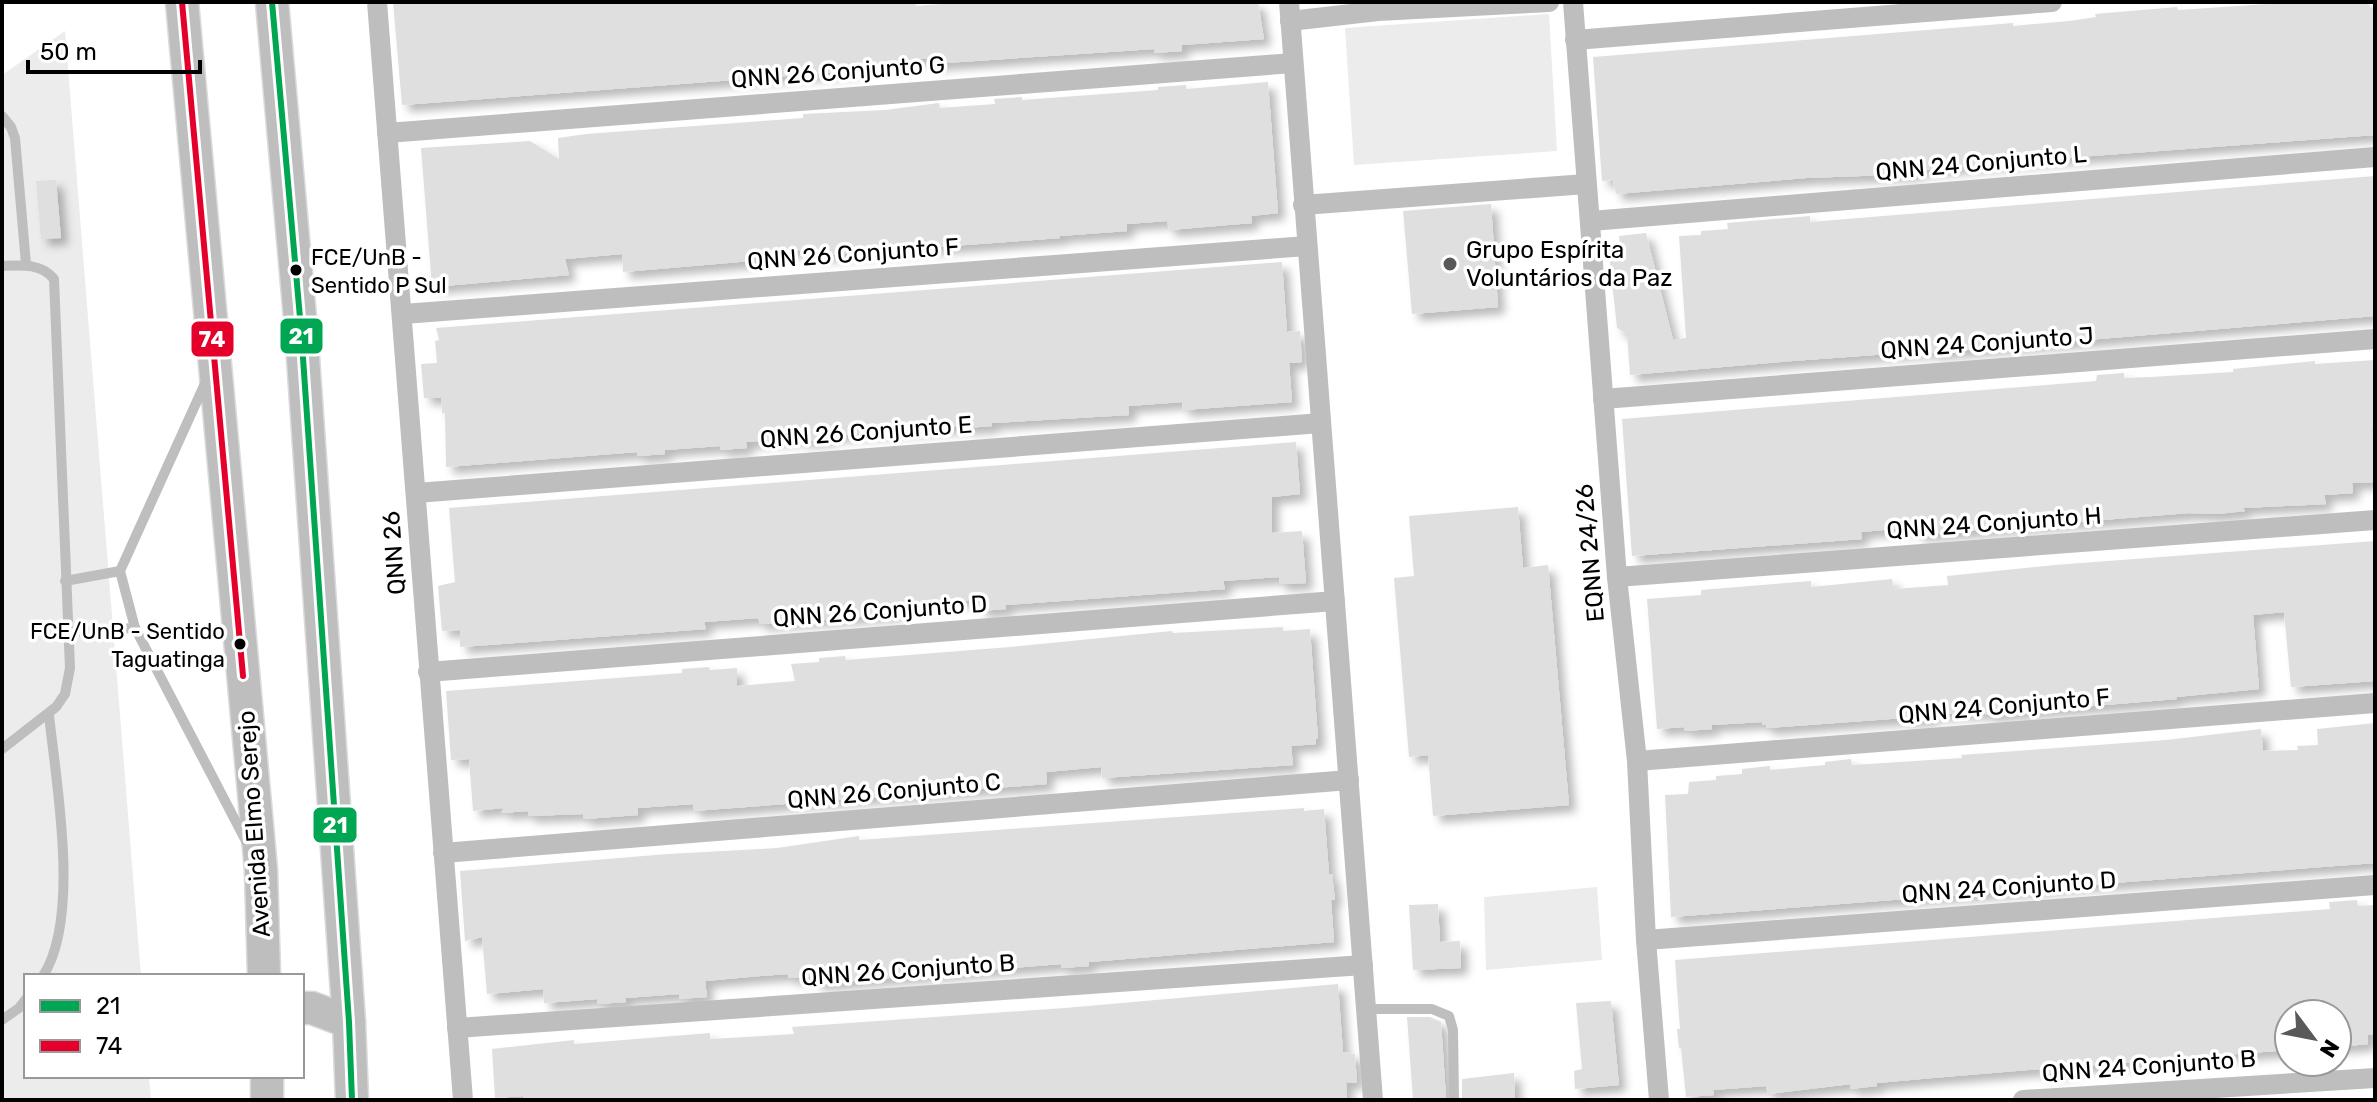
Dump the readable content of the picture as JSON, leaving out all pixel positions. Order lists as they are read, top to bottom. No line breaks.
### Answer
{"streets":{"main road":["Avenida Elmo Serejo"],"street":["QNN 26 Conjunto G","QNN 24 Conjunto L","QNN 26 Conjunto F","QNN 24 Conjunto J","QNN 26 Conjunto E","QNN 24 Conjunto H","QNN 26","EQNN 24/26","QNN 26 Conjunto D","QNN 24 Conjunto F","QNN 26 Conjunto C","QNN 24 Conjunto D","QNN 26 Conjunto B","QNN 24 Conjunto B"]},"crossings":[["QNN 26 Conjunto G","QNN 26"],["QNN 24 Conjunto L","EQNN 24/26"],["QNN 26 Conjunto F","QNN 26"],["QNN 24 Conjunto J","EQNN 24/26"],["QNN 26 Conjunto E","QNN 26"],["QNN 24 Conjunto H","EQNN 24/26"],["QNN 26","QNN 26 Conjunto D"],["QNN 26","QNN 26 Conjunto C"],["QNN 26","QNN 26 Conjunto B"],["EQNN 24/26","QNN 24 Conjunto F"],["EQNN 24/26","QNN 24 Conjunto D"]],"places":["Grupo Espírita Voluntários da Paz","FCE/UnB - Sentido P Sul","FCE/UnB - Sentido Taguatinga"],"lines":["transit line 21","transit line 74"],"legend":["21","74"],"scale_bar":"50 m","north":"bottom right"}
